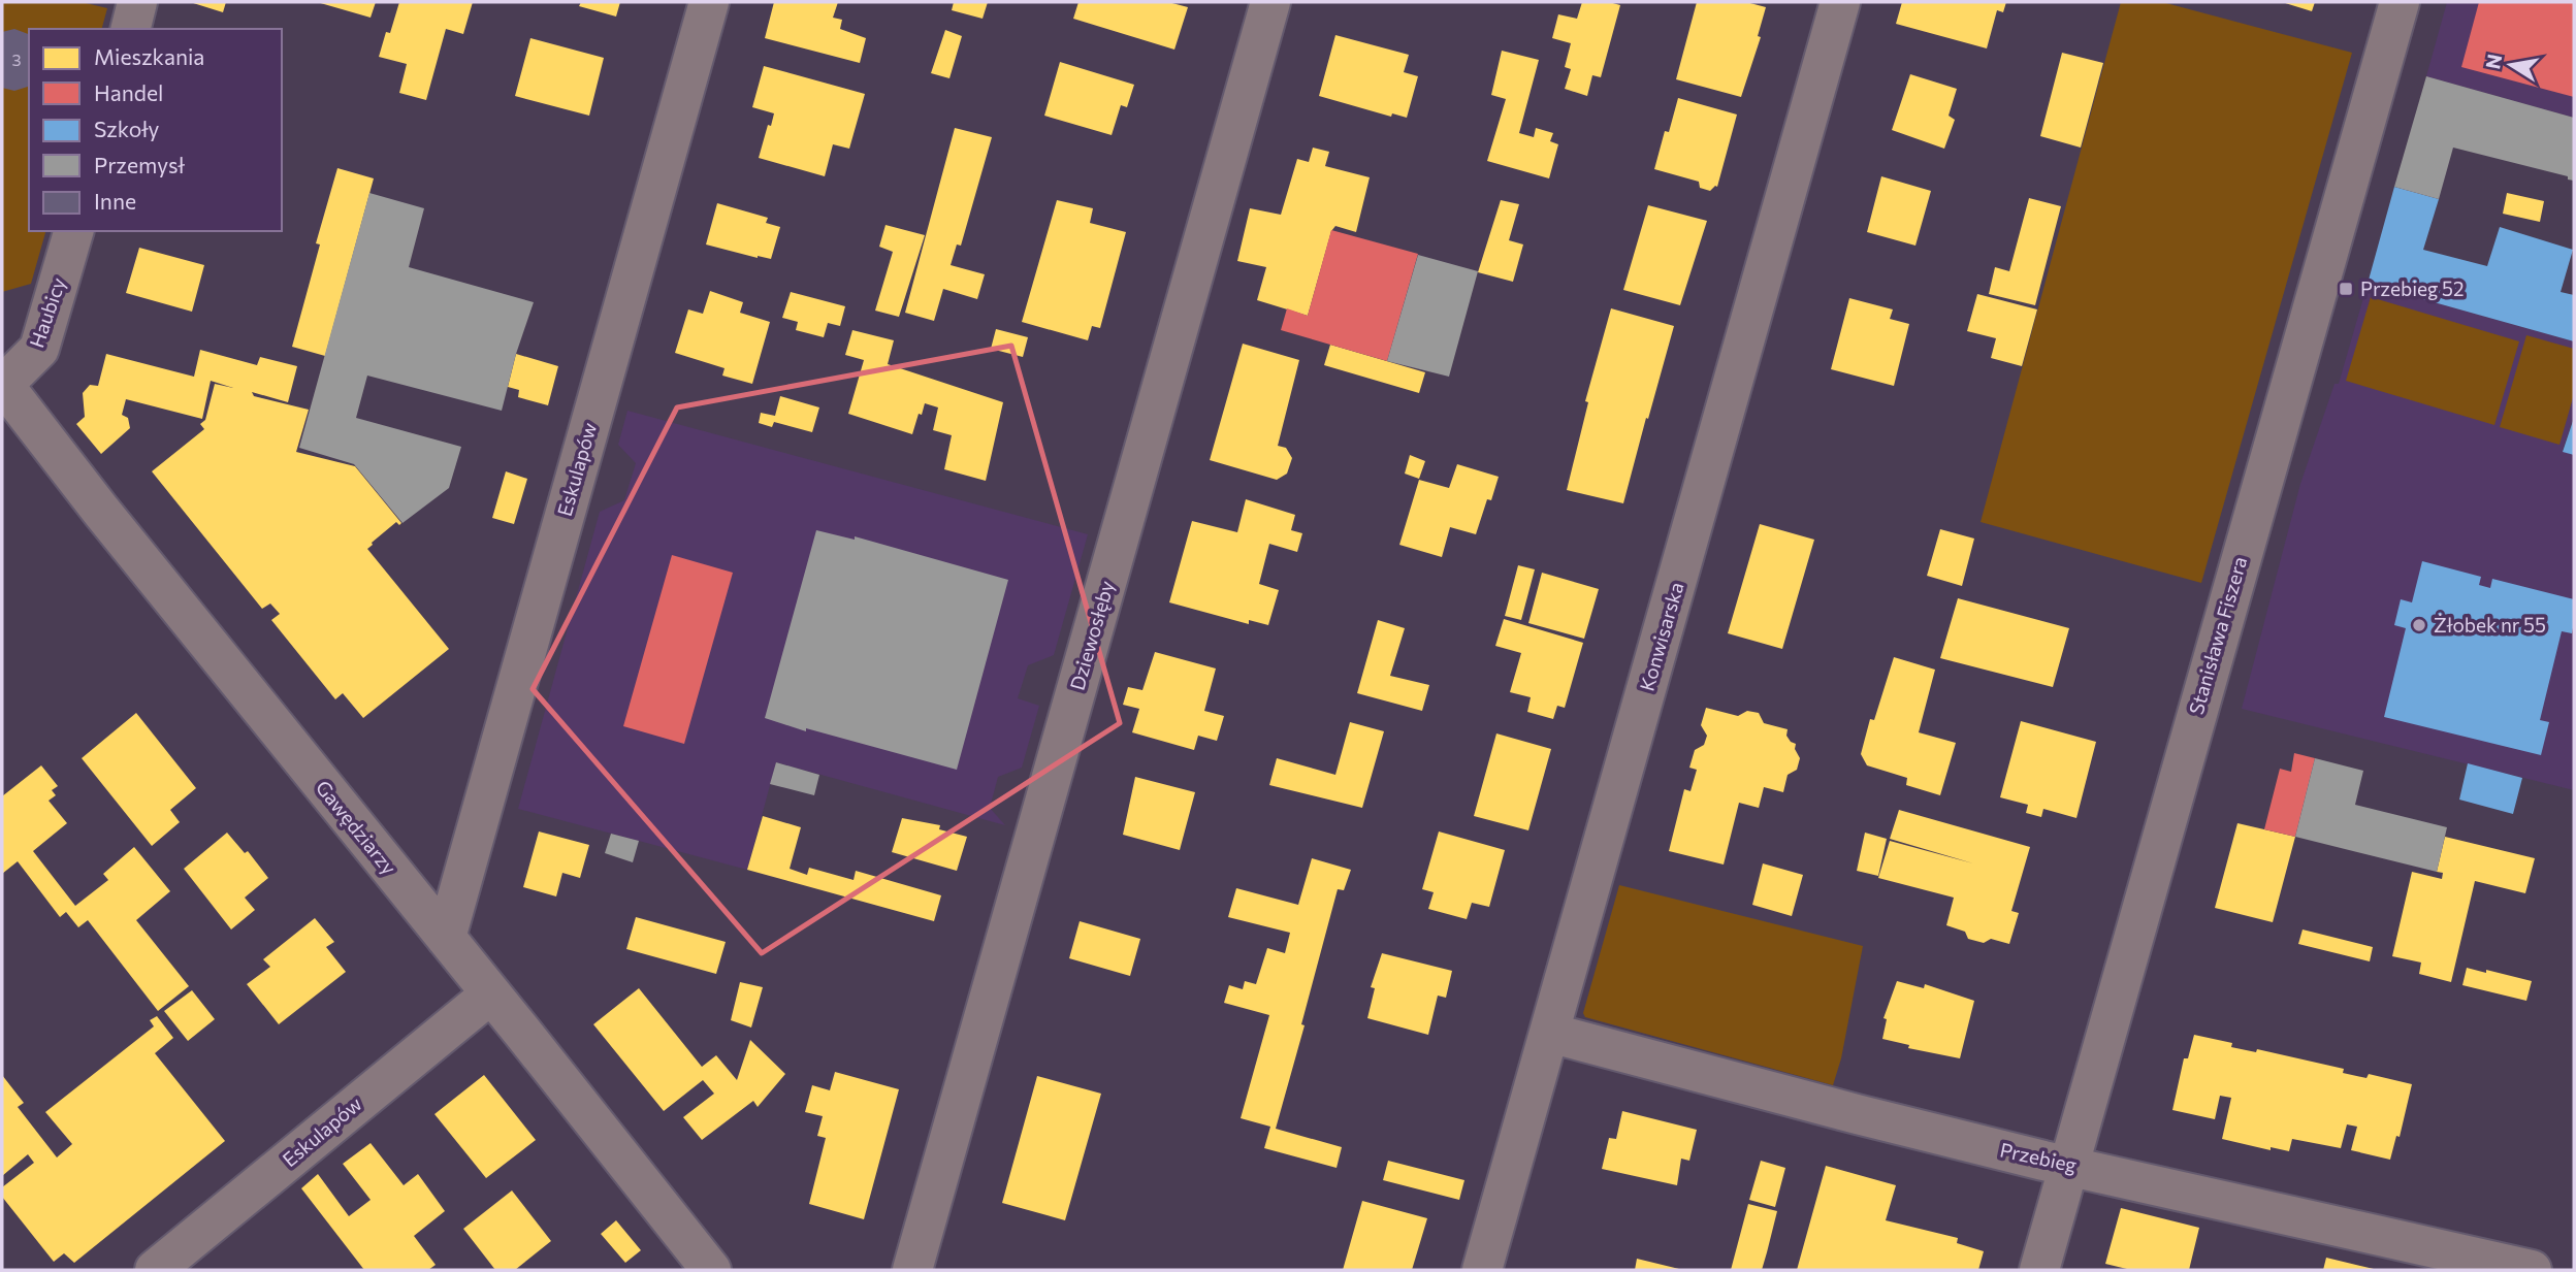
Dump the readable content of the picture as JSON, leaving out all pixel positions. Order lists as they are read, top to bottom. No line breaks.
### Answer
{"streets":{"street":["Haubicy","Eskulapów","Dziewosłęby","Stanisława Fiszera","Konwisarska","Gawędziarzy","Przebieg"]},"crossings":[["Haubicy","Gawędziarzy"],["Eskulapów","Gawędziarzy"],["Stanisława Fiszera","Przebieg"],["Konwisarska","Przebieg"]],"places":{"transit":["Przebieg 52"],"other":["Żłobek nr 55"]},"house_numbers":["3"],"legend":["Mieszkania","Handel","Szkoły","Przemysł","Inne"],"north":"left"}
